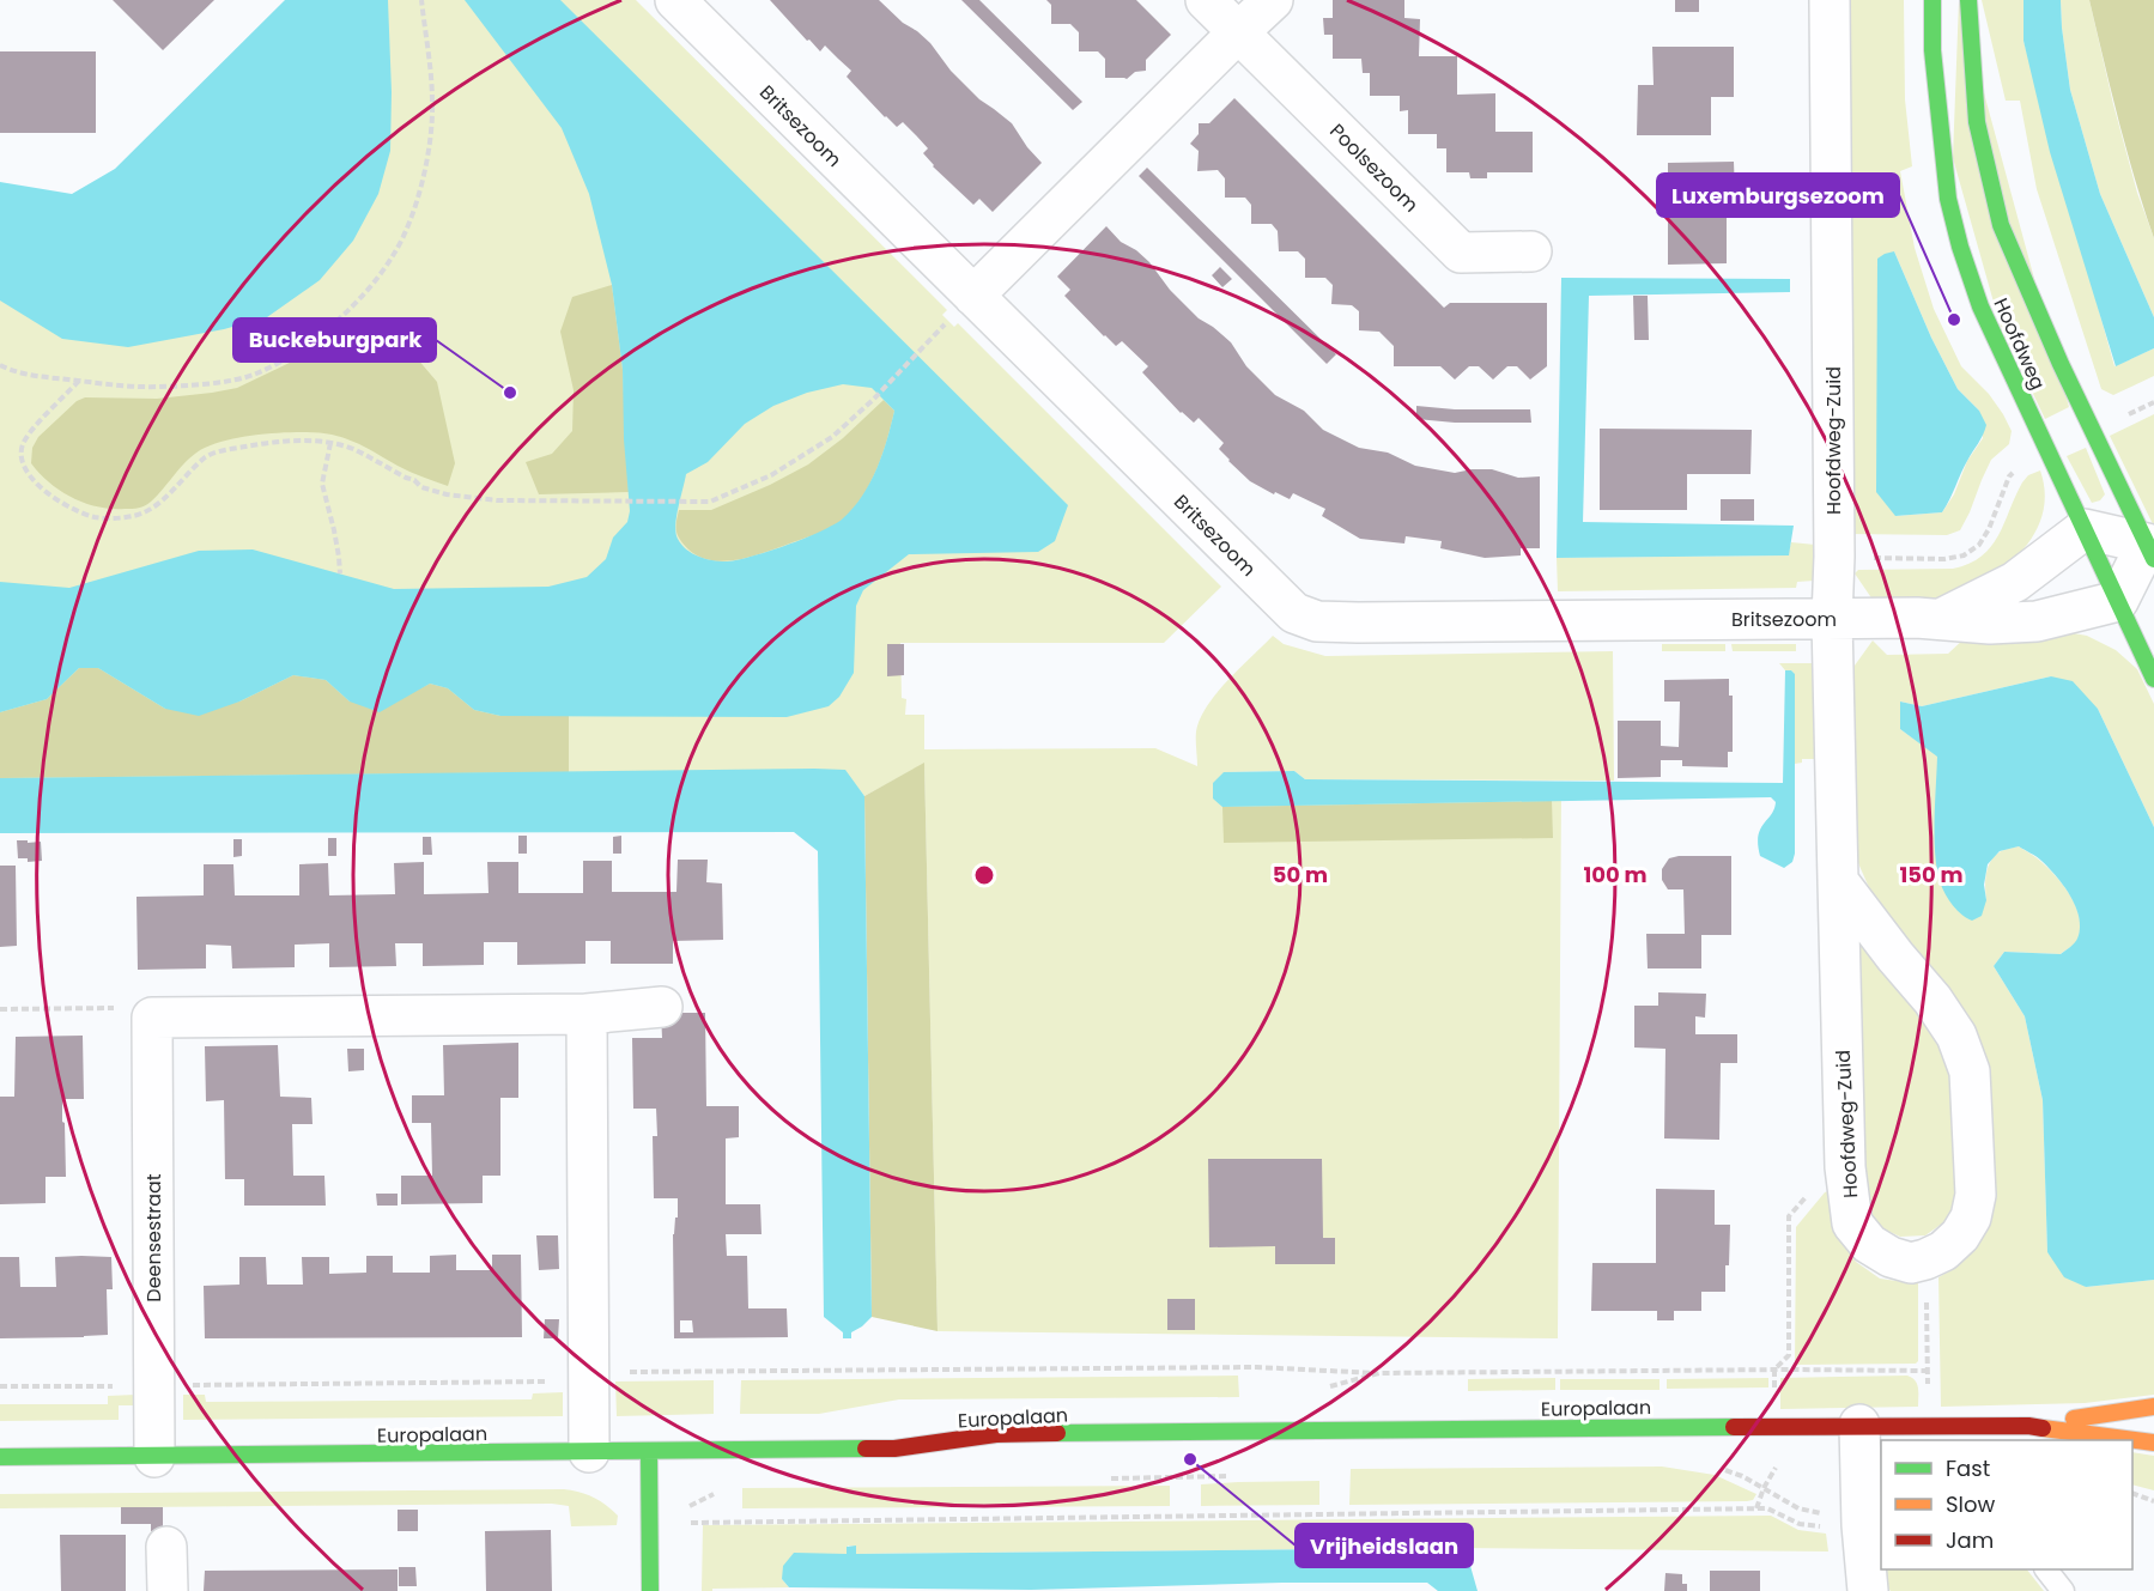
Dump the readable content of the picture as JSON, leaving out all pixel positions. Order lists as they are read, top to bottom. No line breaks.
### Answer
{"streets":{"street":["Britsezoom","Poolsezoom","Hoofdweg","Hoofdweg-Zuid","Deensestraat","Europalaan"]},"crossings":[["Britsezoom","Hoofdweg"],["Britsezoom","Hoofdweg-Zuid"],["Deensestraat","Europalaan"]],"places":["Luxemburgsezoom","Buckeburgpark","Vrijheidslaan"],"legend":["Fast","Slow","Jam"],"rings":["50 m","100 m","150 m"]}
